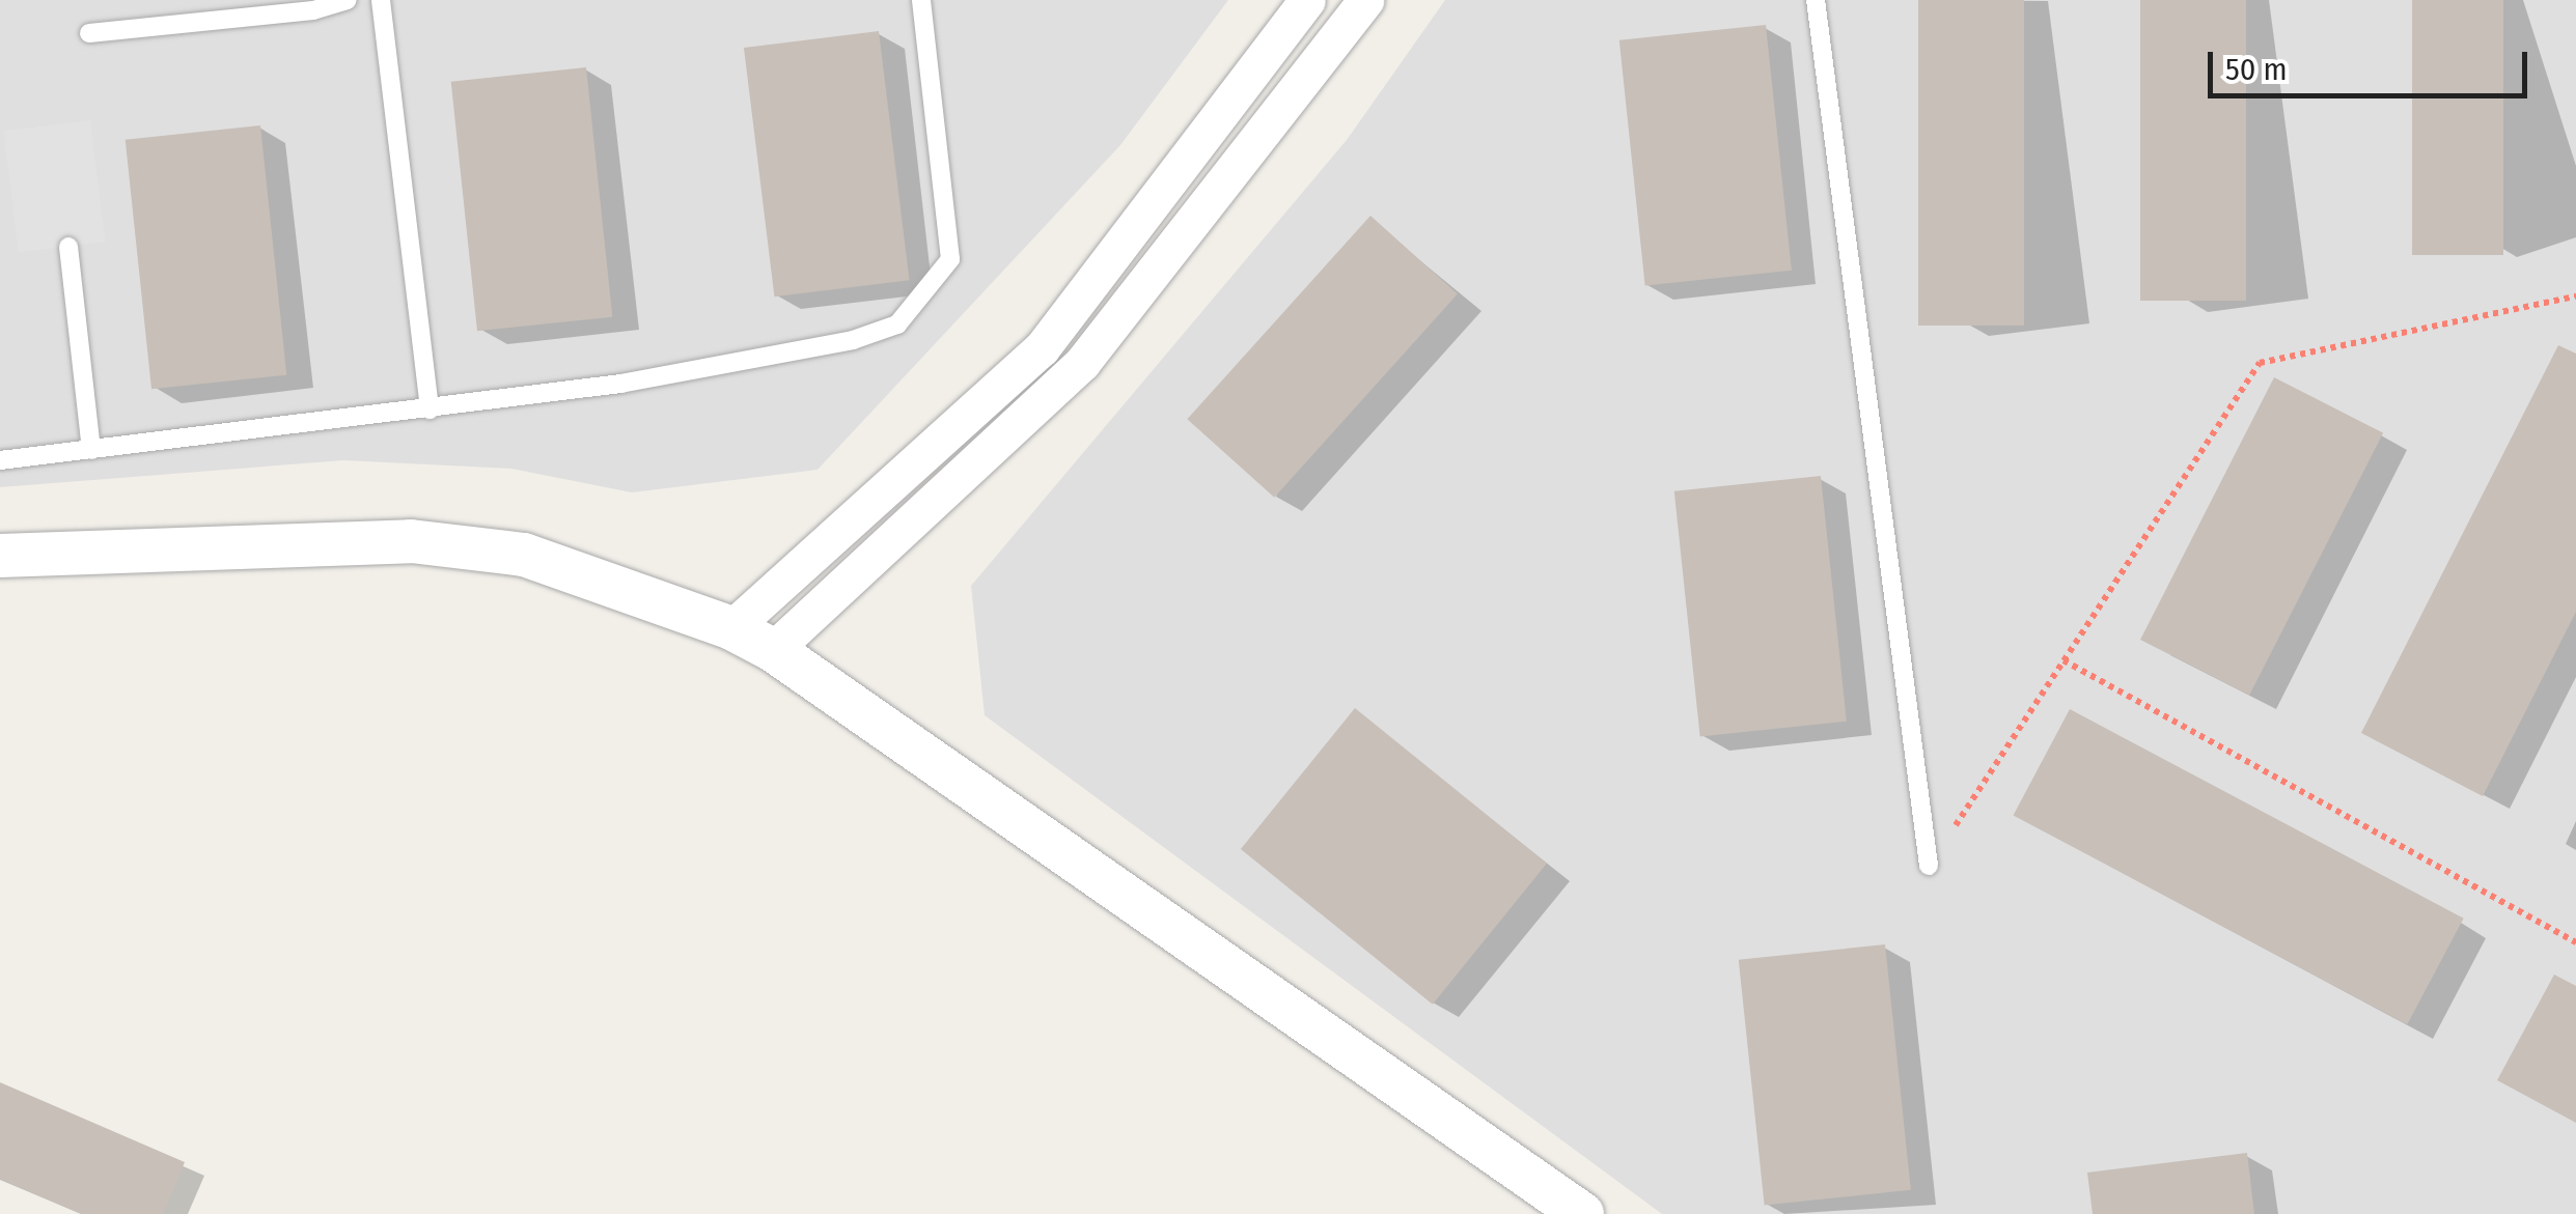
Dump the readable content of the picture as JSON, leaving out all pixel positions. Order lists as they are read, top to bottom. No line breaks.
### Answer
{"scale_bar":"50 m"}
